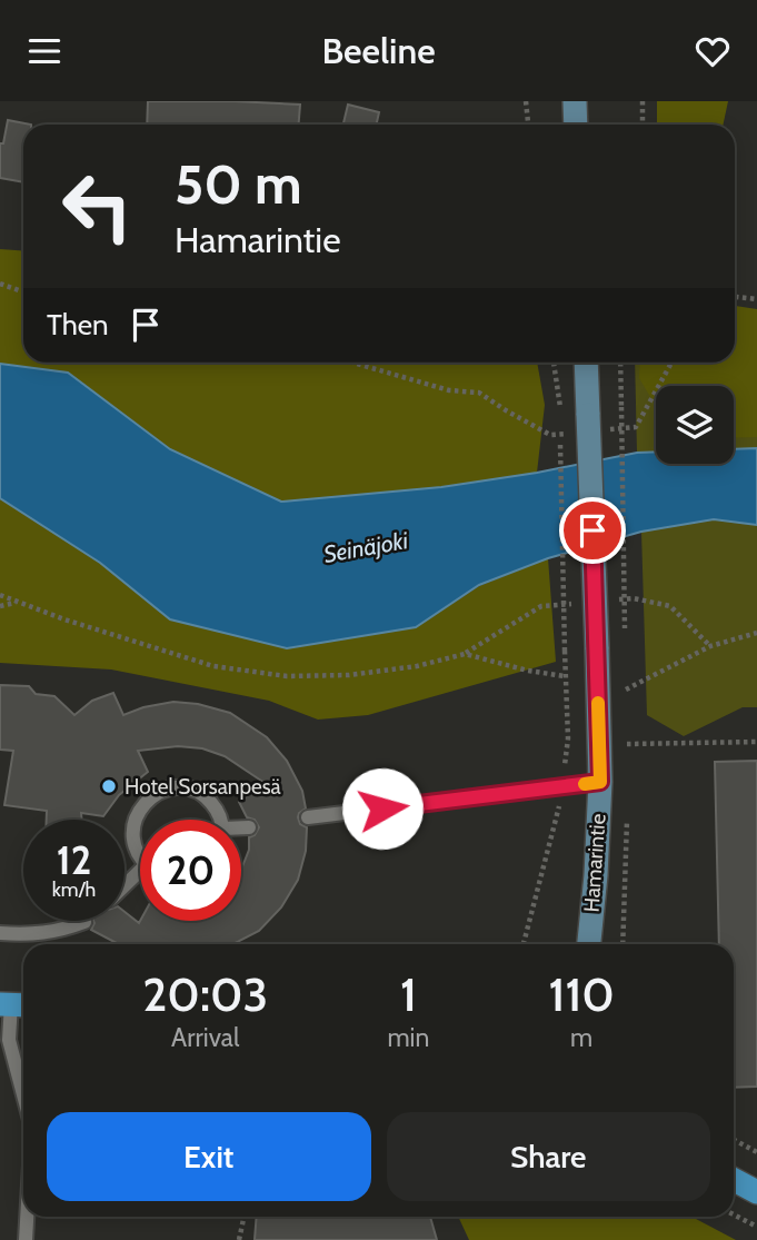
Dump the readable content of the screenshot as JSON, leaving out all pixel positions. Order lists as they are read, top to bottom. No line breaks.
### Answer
{"streets":{"main road":["Hamarintie"]},"water":["Seinäjoki"],"places":["Hotel Sorsanpesä"],"page":{"header":"Beeline","turn":["50 m","Hamarintie"],"then":"Then","speed":"12 km/h","limit":"20","eta":["20:03","Arrival","1","min","110","m"],"buttons":["Exit","Share"]}}
